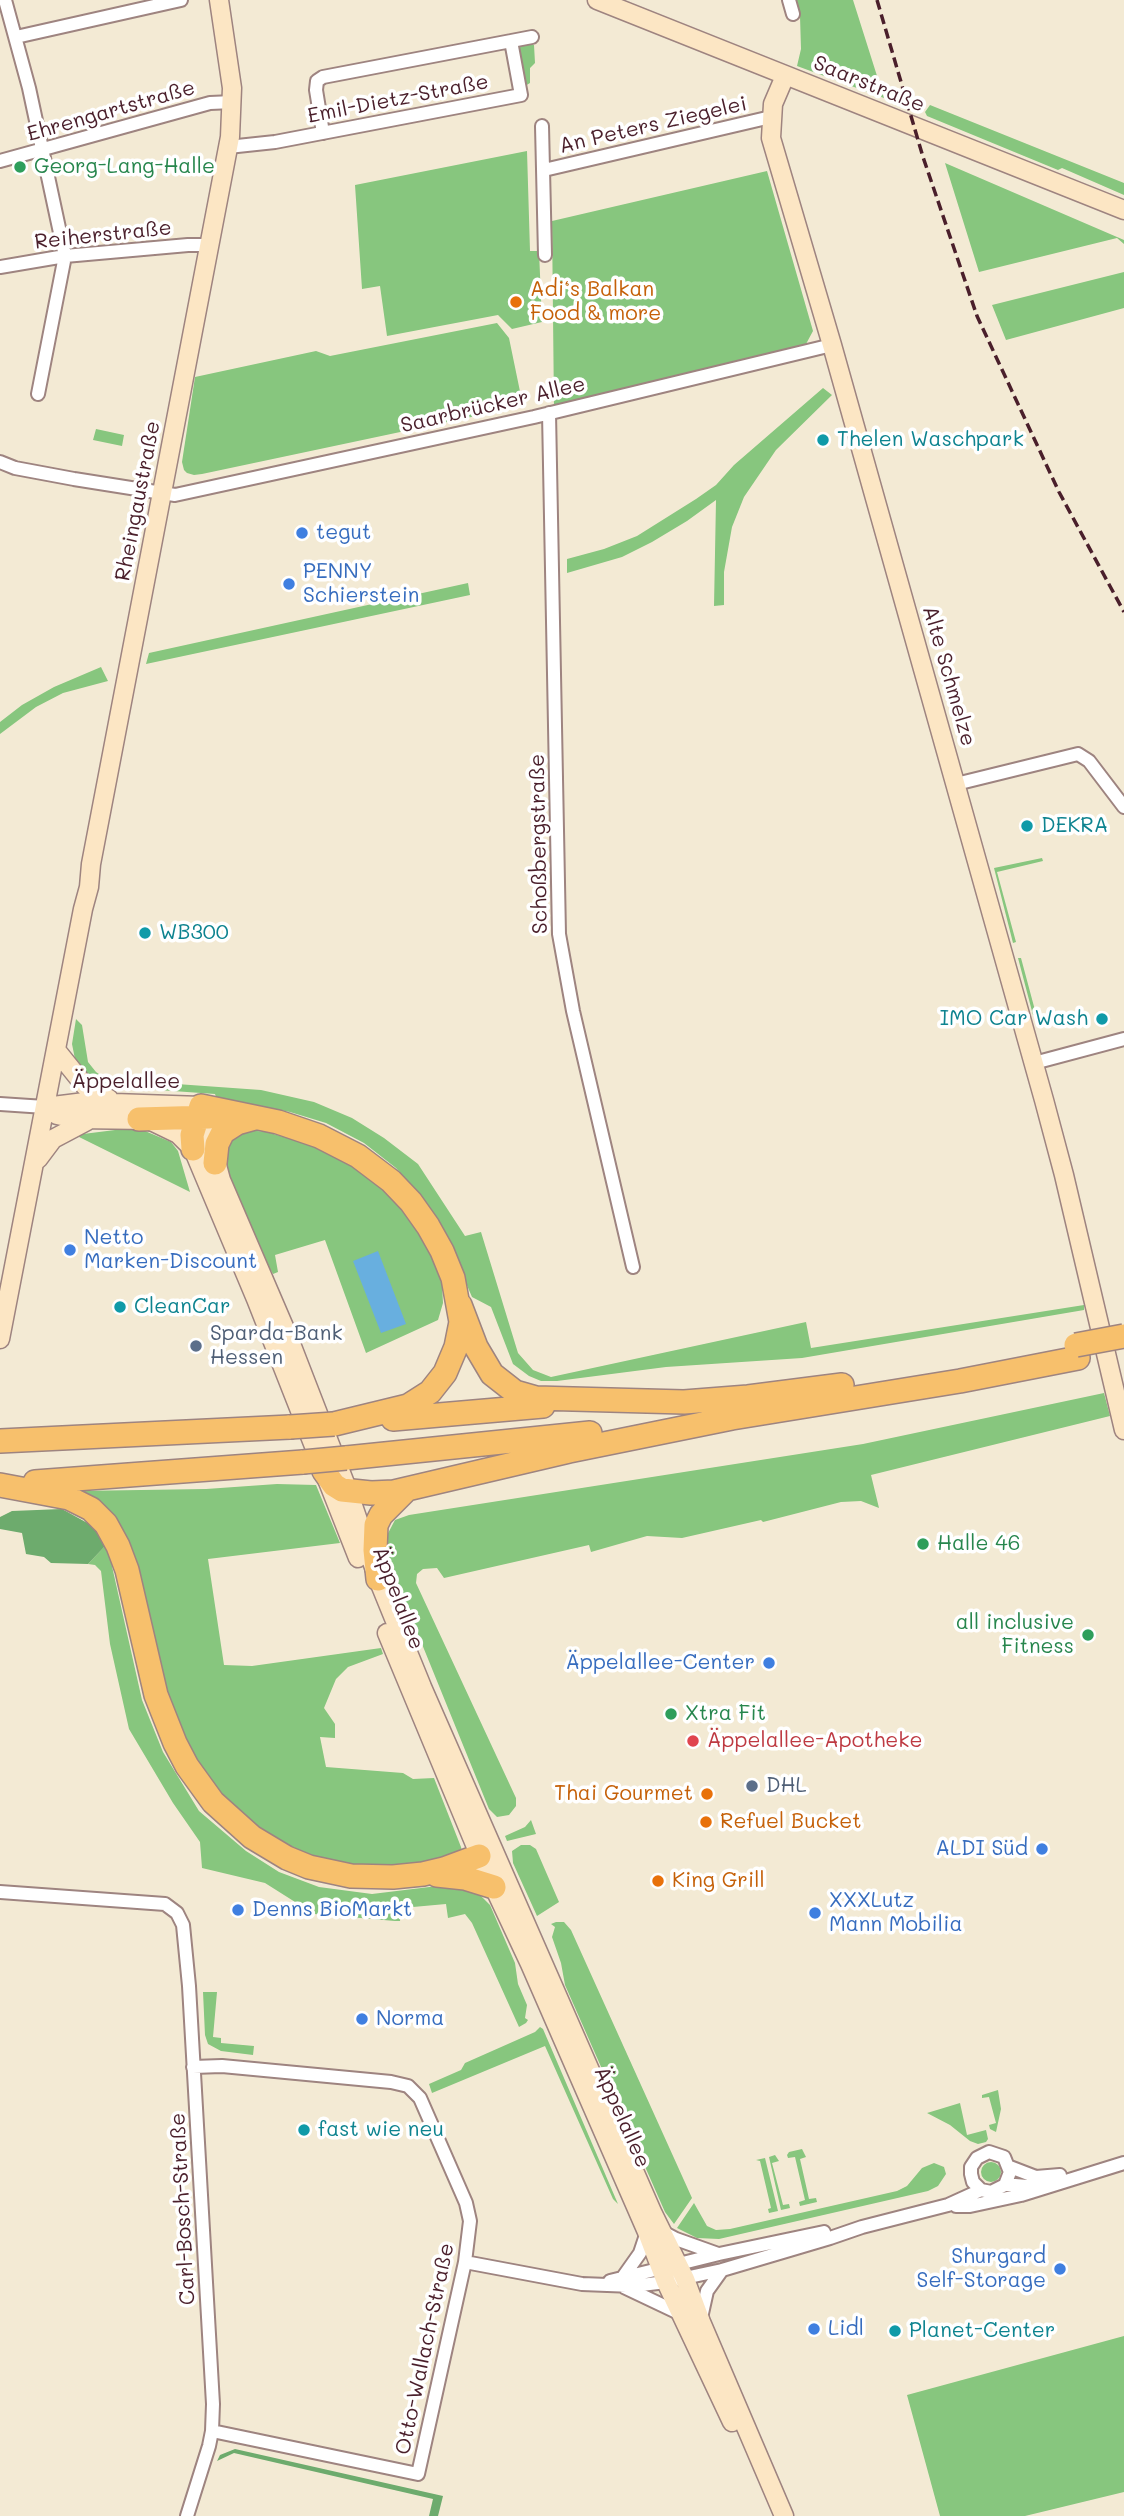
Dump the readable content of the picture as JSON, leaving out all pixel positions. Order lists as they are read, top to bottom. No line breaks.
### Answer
{"streets":{"main road":["Saarstraße","Rheingaustraße","Alte Schmelze","Äppelallee"],"street":["Emil-Dietz-Straße","Ehrengartstraße","An Peters Ziegelei","Reiherstraße","Saarbrücker Allee","Schoßbergstraße","Carl-Bosch-Straße","Otto-Wallach-Straße"]},"crossings":[["Saarstraße","Alte Schmelze"],["Emil-Dietz-Straße","Rheingaustraße"],["Ehrengartstraße","Rheingaustraße"],["An Peters Ziegelei","Alte Schmelze"],["Reiherstraße","Rheingaustraße"],["Saarbrücker Allee","Rheingaustraße"],["Saarbrücker Allee","Alte Schmelze"],["Saarbrücker Allee","Schoßbergstraße"],["Rheingaustraße","Äppelallee"],["Carl-Bosch-Straße","Otto-Wallach-Straße"]],"places":["Georg-Lang-Halle","Adi‘s Balkan Food & more","Thelen Waschpark","tegut","PENNY Schierstein","DEKRA","WB300","IMO Car Wash","Netto Marken-Discount","CleanCar","Sparda-Bank Hessen","Halle 46","all inclusive Fitness","Äppelallee-Center","Xtra Fit","Äppelallee-Apotheke","DHL","Thai Gourmet","Refuel Bucket","ALDI Süd","King Grill","Denns BioMarkt","XXXLutz Mann Mobilia","Norma","fast wie neu","Shurgard Self-Storage","Lidl","Planet-Center"]}
